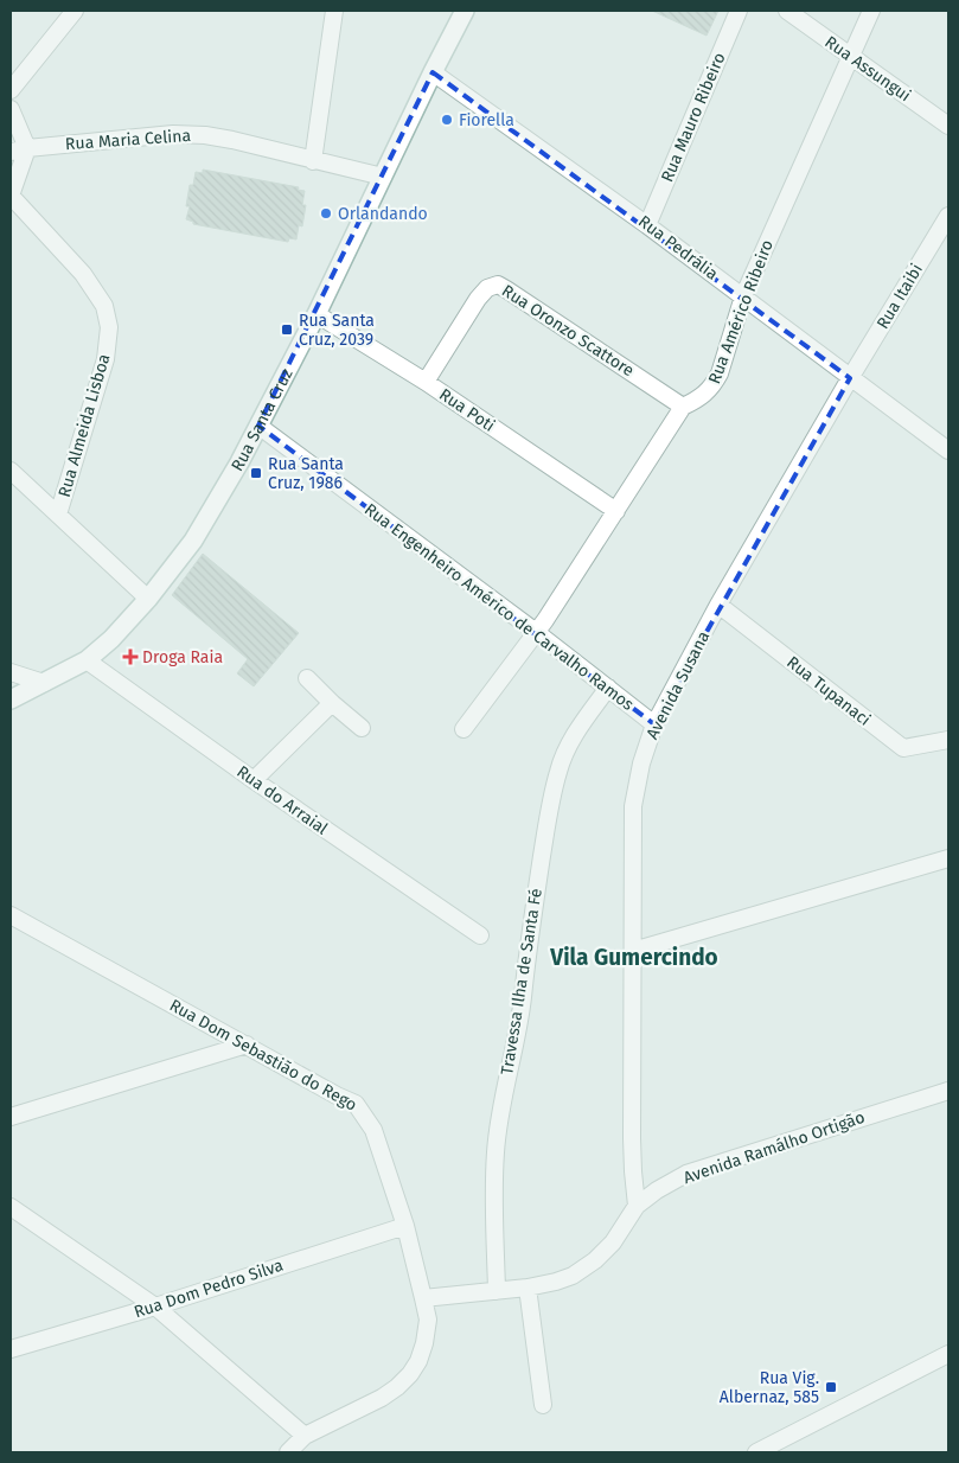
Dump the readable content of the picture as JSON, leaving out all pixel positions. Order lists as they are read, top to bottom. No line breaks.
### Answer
{"streets":{"main road":["Rua Santa Cruz"],"street":["Rua Assungui","Rua Mauro Ribeiro","Rua Maria Celina","Rua Pedrália","Rua Itaibi","Rua Américo Ribeiro","Rua Oronzo Scattore","Rua Poti","Rua Almeida Lisboa","Rua Engenheiro Américo de Carvalho Ramos","Avenida Susana","Rua Tupanaci","Rua do Arraial","Travessa Ilha de Santa Fé","Rua Dom Sebastião do Rego","Avenida Ramálho Ortigão","Rua Dom Pedro Silva"]},"crossings":[["Rua Assungui","Rua Américo Ribeiro"],["Rua Mauro Ribeiro","Rua Pedrália"],["Rua Maria Celina","Rua Santa Cruz"],["Rua Pedrália","Rua Itaibi"],["Rua Pedrália","Rua Américo Ribeiro"],["Rua Pedrália","Rua Santa Cruz"],["Rua Pedrália","Avenida Susana"],["Rua Itaibi","Avenida Susana"],["Rua Américo Ribeiro","Rua Oronzo Scattore"],["Rua Américo Ribeiro","Rua Poti"],["Rua Américo Ribeiro","Rua Engenheiro Américo de Carvalho Ramos"],["Rua Oronzo Scattore","Rua Poti"],["Rua Poti","Rua Santa Cruz"],["Rua Santa Cruz","Rua Engenheiro Américo de Carvalho Ramos"],["Rua Santa Cruz","Rua do Arraial"],["Rua Engenheiro Américo de Carvalho Ramos","Avenida Susana"],["Rua Engenheiro Américo de Carvalho Ramos","Travessa Ilha de Santa Fé"],["Avenida Susana","Rua Tupanaci"],["Avenida Susana","Avenida Ramálho Ortigão"],["Travessa Ilha de Santa Fé","Avenida Ramálho Ortigão"],["Rua Dom Sebastião do Rego","Avenida Ramálho Ortigão"],["Rua Dom Sebastião do Rego","Rua Dom Pedro Silva"]],"districts":["Vila Gumercindo"],"places":{"other":["Fiorella","Orlandando"],"transit":["Rua Santa Cruz, 2039","Rua Santa Cruz, 1986","Rua Vig. Albernaz, 585"],"health":["Droga Raia"]}}
